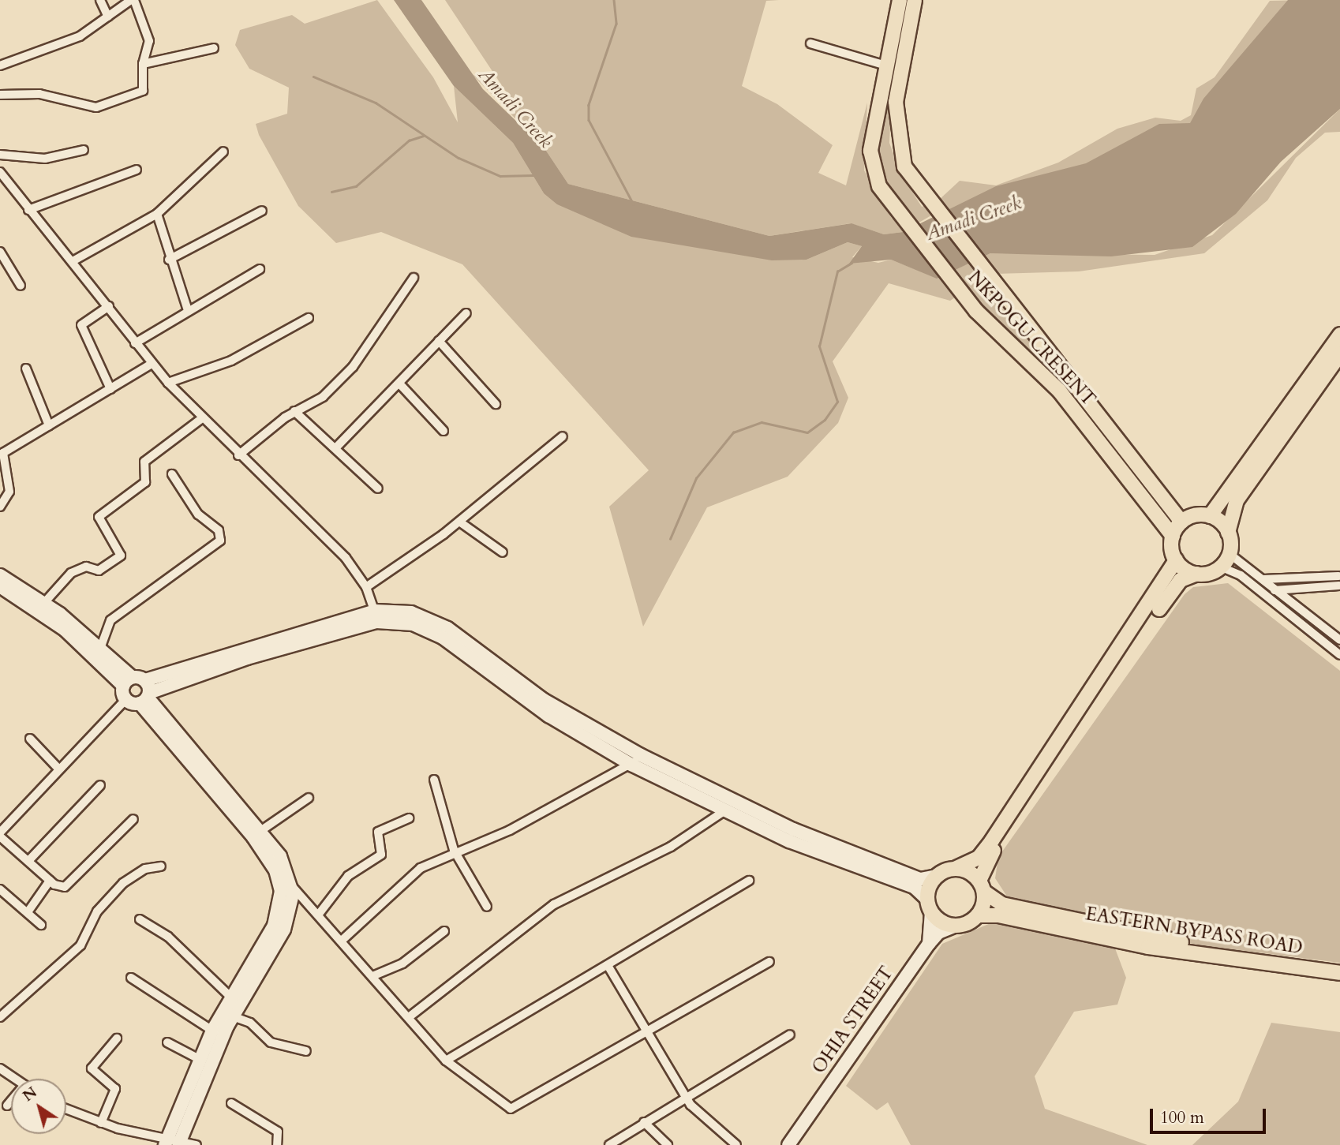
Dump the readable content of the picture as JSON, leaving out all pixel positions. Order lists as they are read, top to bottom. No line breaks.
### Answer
{"streets":{"main road":["NKPOGU CRESENT","EASTERN BYPASS ROAD"],"street":["OHIA STREET"]},"crossings":[["EASTERN BYPASS ROAD","OHIA STREET"]],"water":["Amadi Creek"],"scale_bar":"100 m","north":"top left"}
